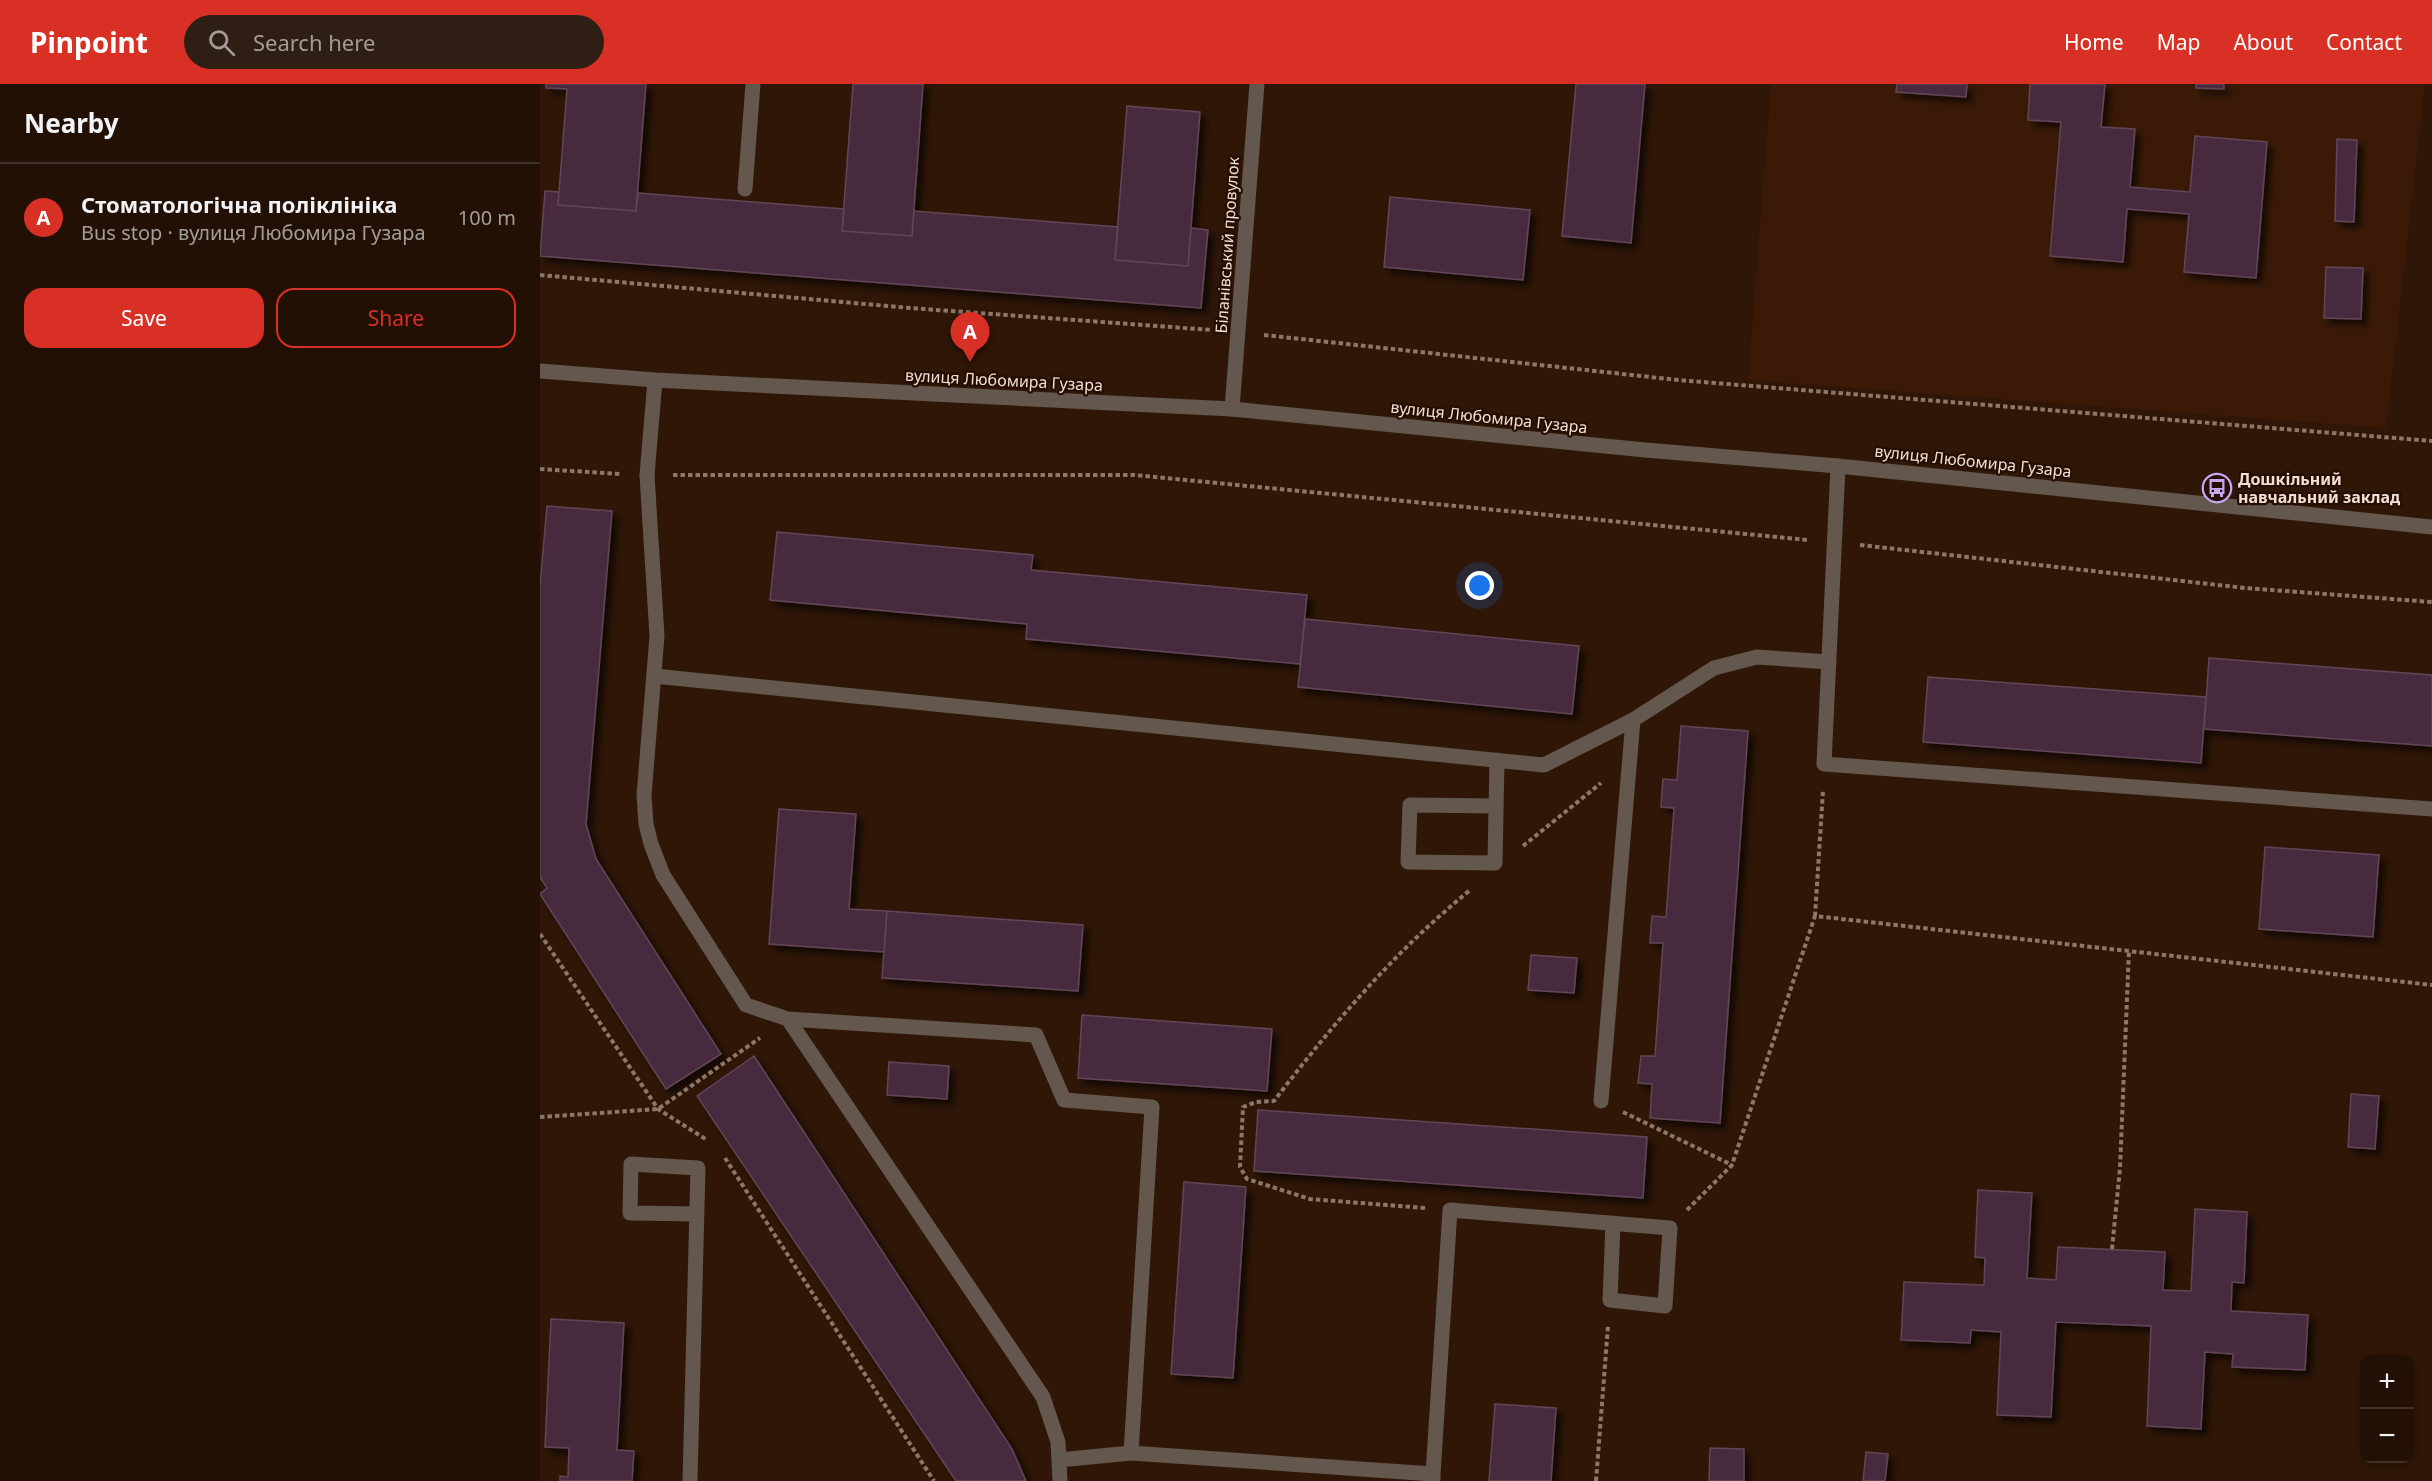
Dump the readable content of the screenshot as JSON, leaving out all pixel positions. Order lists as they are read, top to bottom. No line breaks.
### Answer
{"streets":{"street":["Біланівський провулок","вулиця Любомира Гузара"]},"crossings":[["Біланівський провулок","вулиця Любомира Гузара"]],"places":{"bus stop":["Дошкільний навчальний заклад"]},"page":{"header":"Pinpoint","search":"Search here","nav":["Home","Map","About","Contact"],"heading":"Nearby","list":[{"mark":"A","name":"Стоматологічна поліклініка","note":"Bus stop · вулиця Любомира Гузара","value":"100 m"}],"buttons":["Save","Share"],"pins":"A","map_buttons":["+","−"]}}
